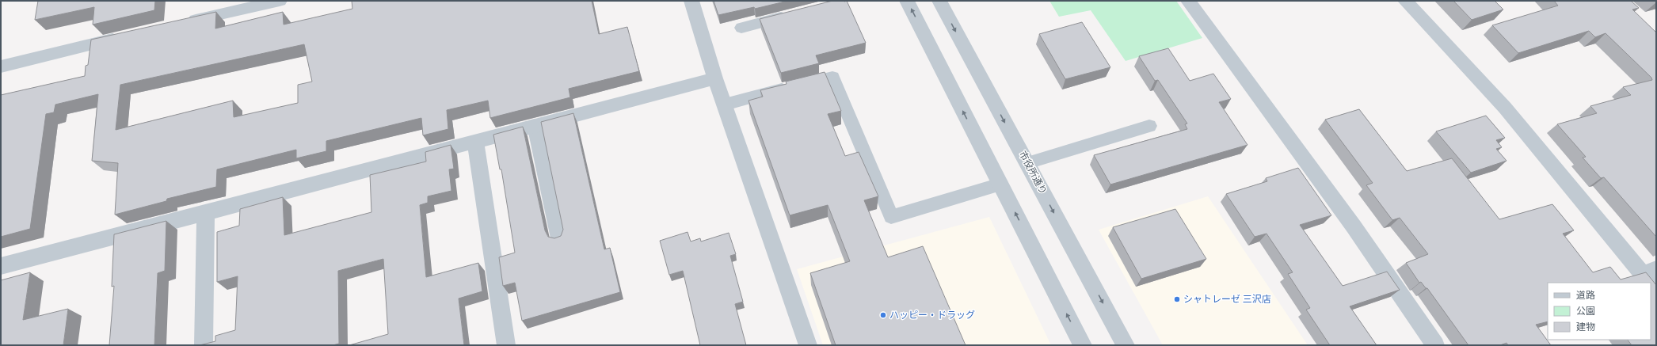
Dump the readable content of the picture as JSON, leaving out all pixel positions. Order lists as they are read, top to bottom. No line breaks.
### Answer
{"streets":{"street":["市役所通り"]},"places":["シャトレーゼ 三沢店","ハッピー・ドラッグ"],"legend":["道路","公園","建物"]}
